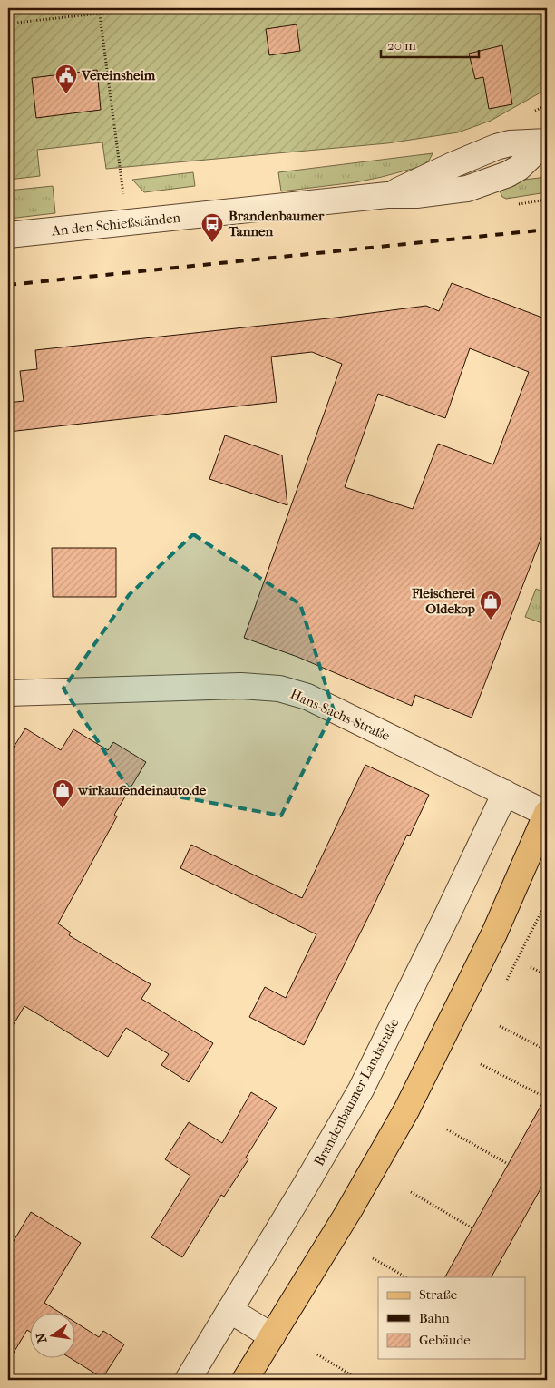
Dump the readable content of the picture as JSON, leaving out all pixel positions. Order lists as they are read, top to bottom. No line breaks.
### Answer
{"streets":{"street":["An den Schießständen","Hans-Sachs-Straße","Brandenbaumer Landstraße"]},"crossings":[["Hans-Sachs-Straße","Brandenbaumer Landstraße"]],"places":{"public building":["Vereinsheim"],"bus stop":["Brandenbaumer Tannen"],"shop":["Fleischerei Oldekop","wirkaufendeinauto.de"]},"legend":["Straße","Bahn","Gebäude"],"scale_bar":"20 m","north":"left"}
